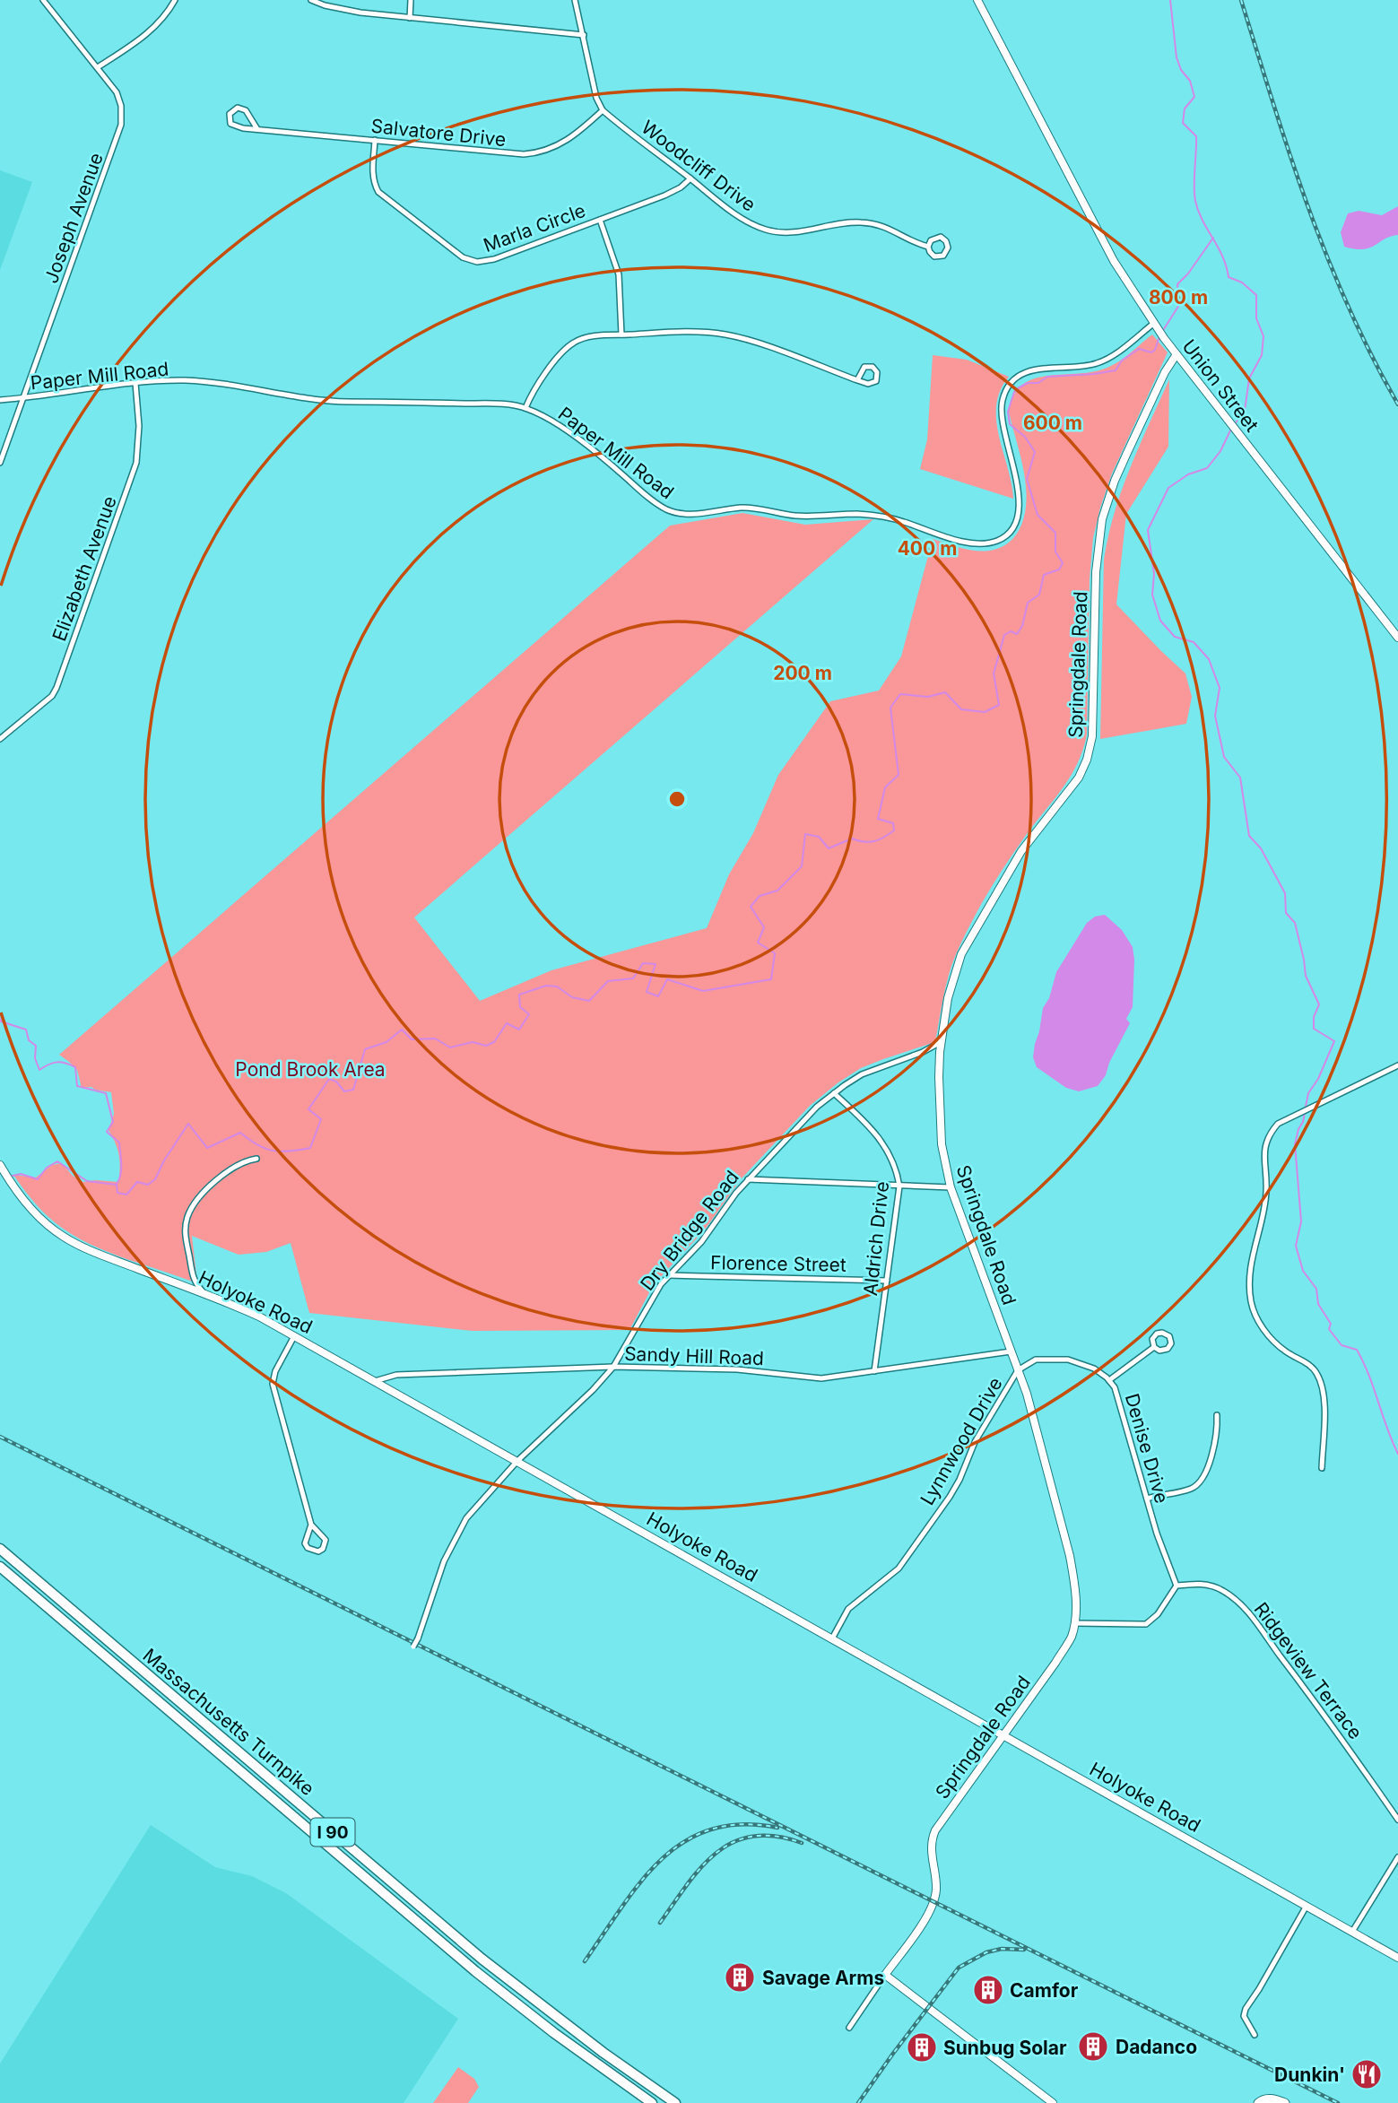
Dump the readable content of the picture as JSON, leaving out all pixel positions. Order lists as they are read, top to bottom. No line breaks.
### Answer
{"streets":{"highway":["Massachusetts Turnpike","I 90"],"street":["Salvatore Drive","Woodcliff Drive","Joseph Avenue","Marla Circle","Paper Mill Road","Union Street","Elizabeth Avenue","Springdale Road","Dry Bridge Road","Aldrich Drive","Florence Street","Holyoke Road","Sandy Hill Road","Lynnwood Drive","Denise Drive","Ridgeview Terrace"]},"crossings":[["Salvatore Drive","Woodcliff Drive"],["Salvatore Drive","Marla Circle"],["Woodcliff Drive","Marla Circle"],["Joseph Avenue","Paper Mill Road"],["Paper Mill Road","Union Street"],["Paper Mill Road","Elizabeth Avenue"],["Union Street","Springdale Road"],["Springdale Road","Dry Bridge Road"],["Springdale Road","Holyoke Road"],["Springdale Road","Sandy Hill Road"],["Springdale Road","Lynnwood Drive"],["Springdale Road","Denise Drive"],["Dry Bridge Road","Aldrich Drive"],["Dry Bridge Road","Florence Street"],["Dry Bridge Road","Holyoke Road"],["Dry Bridge Road","Sandy Hill Road"],["Aldrich Drive","Florence Street"],["Aldrich Drive","Sandy Hill Road"],["Holyoke Road","Sandy Hill Road"],["Holyoke Road","Lynnwood Drive"],["Lynnwood Drive","Denise Drive"],["Denise Drive","Ridgeview Terrace"]],"parks":["Pond Brook Area"],"places":{"building":["Savage Arms","Camfor","Dadanco","Sunbug Solar"],"restaurant":["Dunkin'"]},"rings":["800 m","600 m","400 m","200 m"]}
